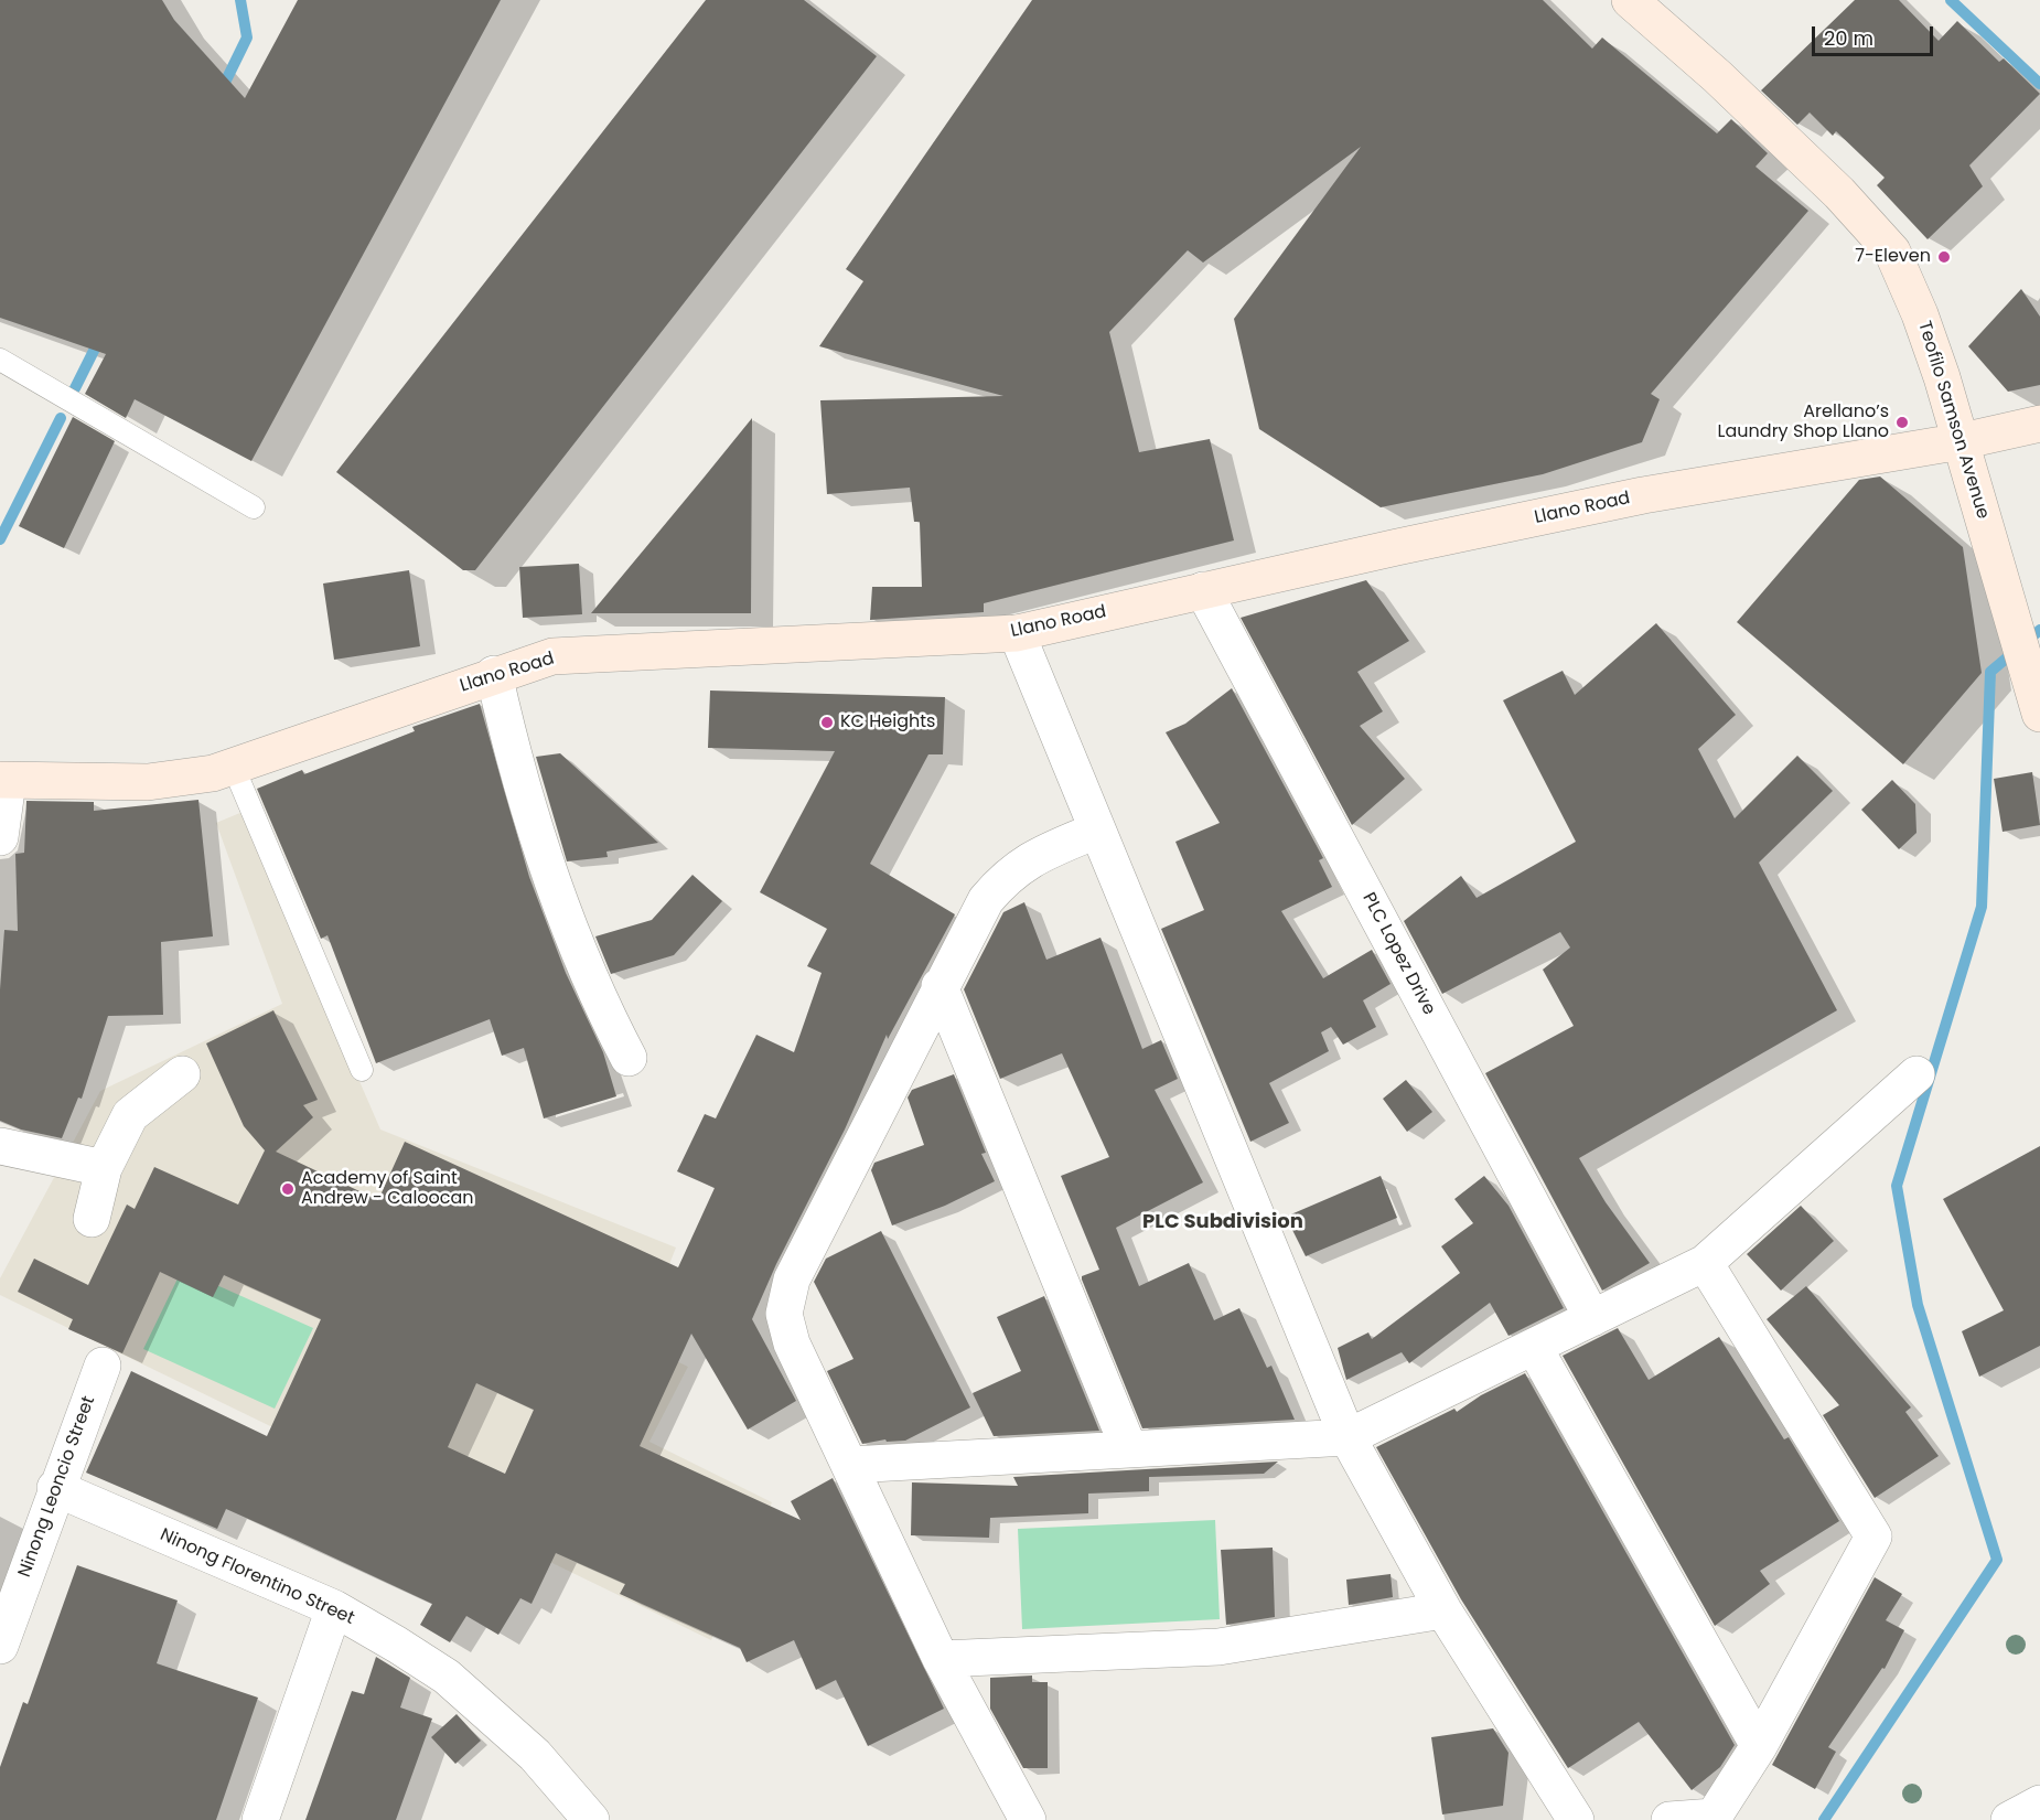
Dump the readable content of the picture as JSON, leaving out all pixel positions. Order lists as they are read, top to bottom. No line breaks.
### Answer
{"streets":{"main road":["Teofilo Samson Avenue","Llano Road"],"street":["PLC Lopez Drive","Ninong Leoncio Street","Ninong Florentino Street"]},"crossings":[["Teofilo Samson Avenue","Llano Road"],["Llano Road","PLC Lopez Drive"],["Ninong Leoncio Street","Ninong Florentino Street"]],"districts":["PLC Subdivision"],"places":["7-Eleven","Arellano’s Laundry Shop Llano","KC Heights","Academy of Saint Andrew - Caloocan"],"scale_bar":"20 m"}
